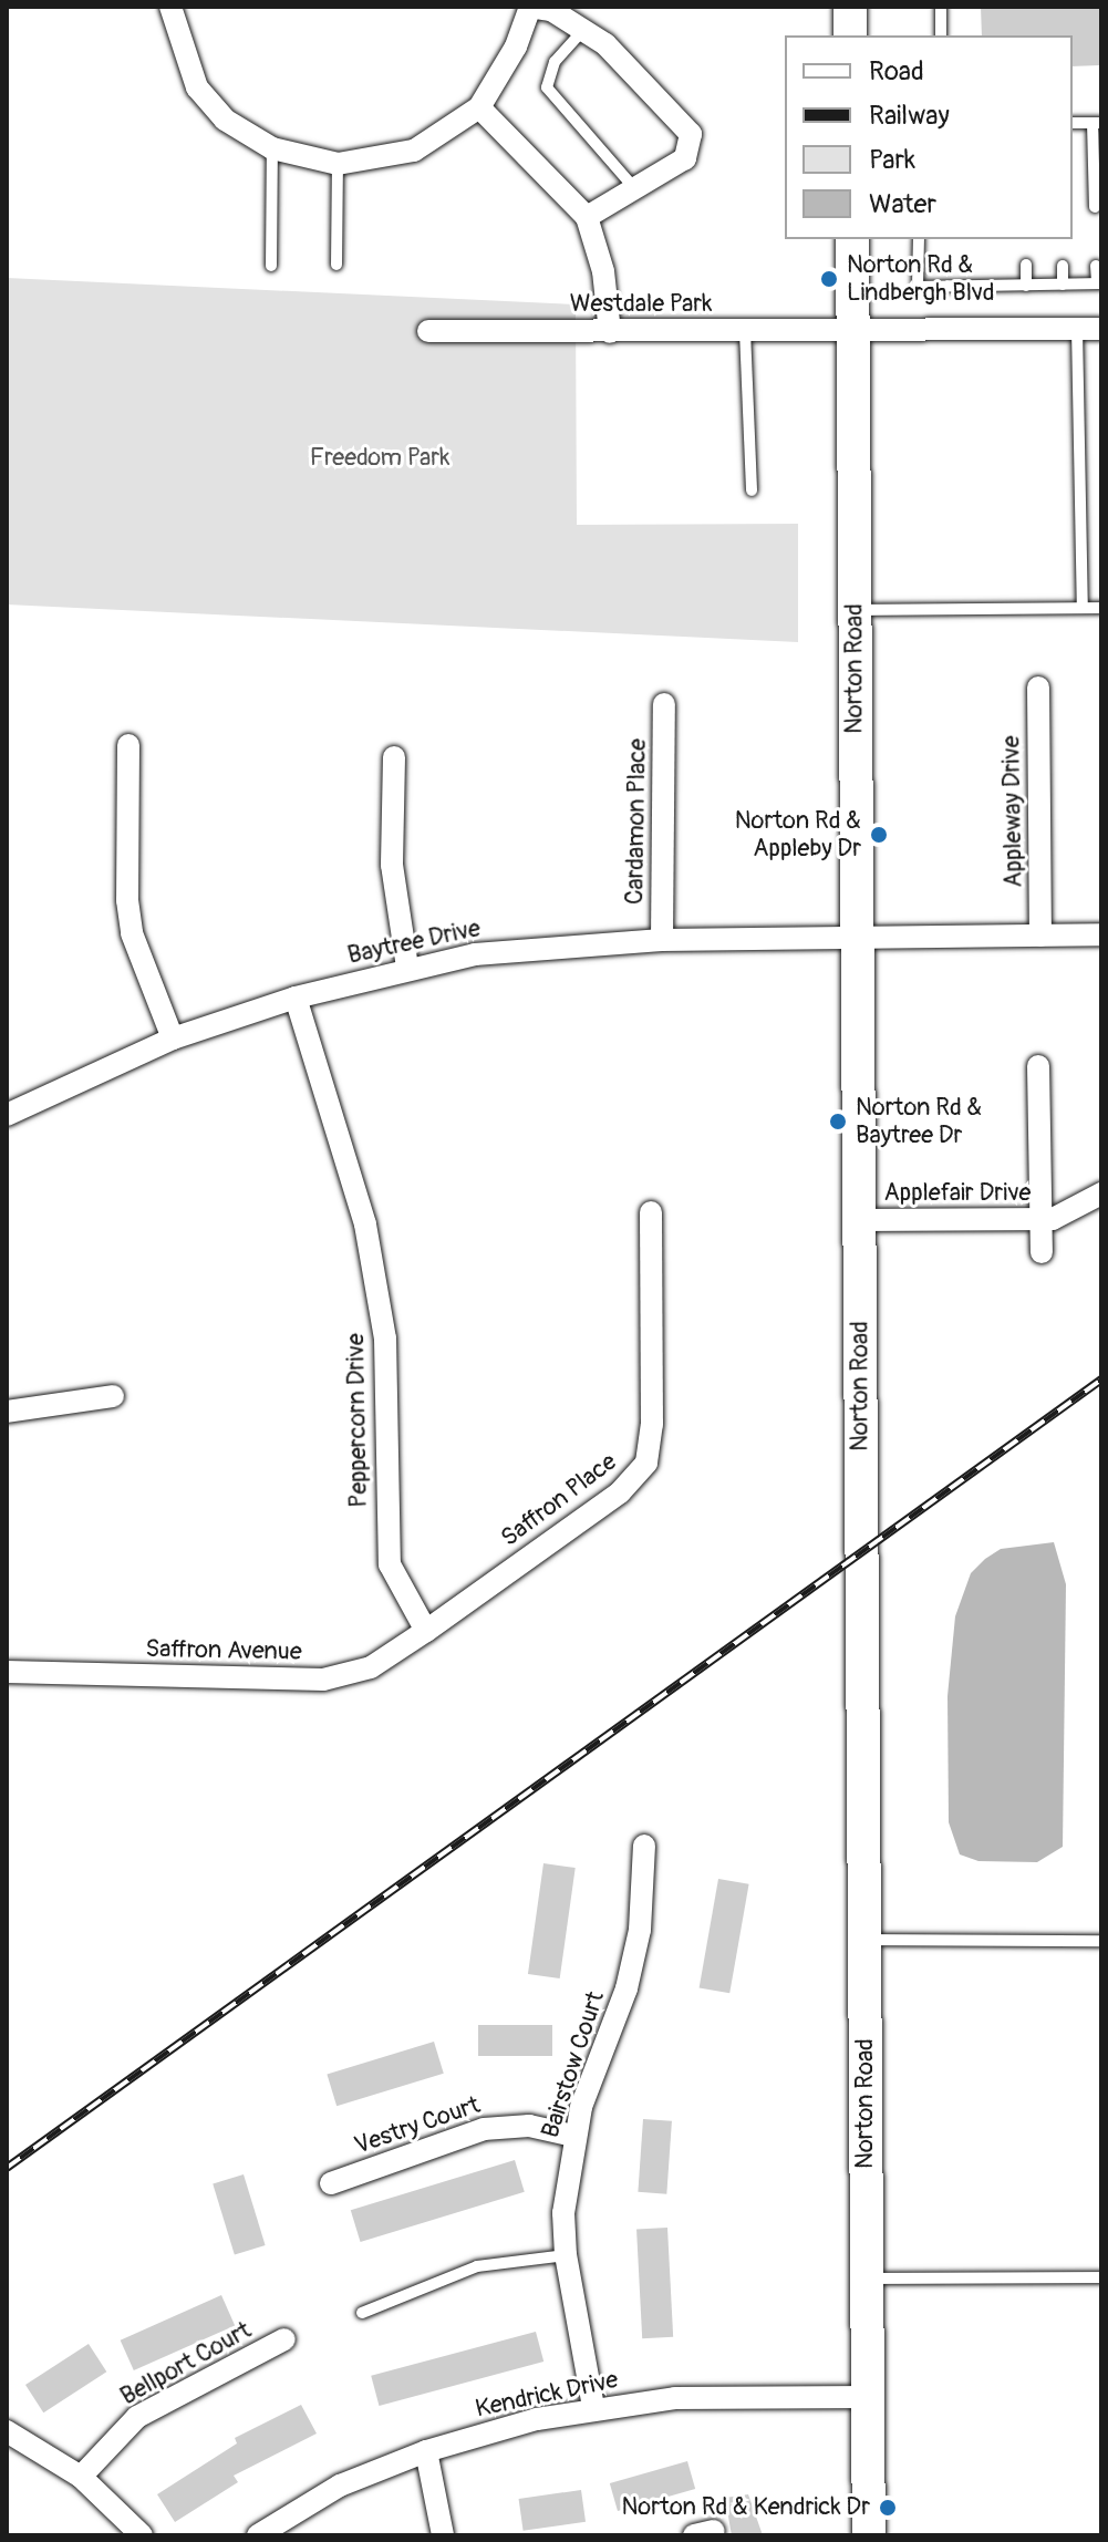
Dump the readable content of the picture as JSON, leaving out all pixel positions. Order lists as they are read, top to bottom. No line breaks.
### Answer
{"streets":{"main road":["Norton Road"],"street":["Westdale Park","Appleway Drive","Cardamon Place","Baytree Drive","Applefair Drive","Peppercorn Drive","Saffron Place","Saffron Avenue","Bairstow Court","Vestry Court","Bellport Court","Kendrick Drive"]},"crossings":[["Westdale Park","Norton Road"],["Norton Road","Baytree Drive"],["Norton Road","Applefair Drive"],["Norton Road","Kendrick Drive"],["Appleway Drive","Baytree Drive"],["Cardamon Place","Baytree Drive"],["Baytree Drive","Peppercorn Drive"],["Peppercorn Drive","Saffron Place"],["Peppercorn Drive","Saffron Avenue"],["Saffron Place","Saffron Avenue"],["Bairstow Court","Vestry Court"],["Bairstow Court","Kendrick Drive"]],"parks":["Freedom Park"],"places":["Norton Rd & Lindbergh Blvd","Norton Rd & Appleby Dr","Norton Rd & Baytree Dr","Norton Rd & Kendrick Dr"],"legend":["Road","Railway","Park","Water"]}
